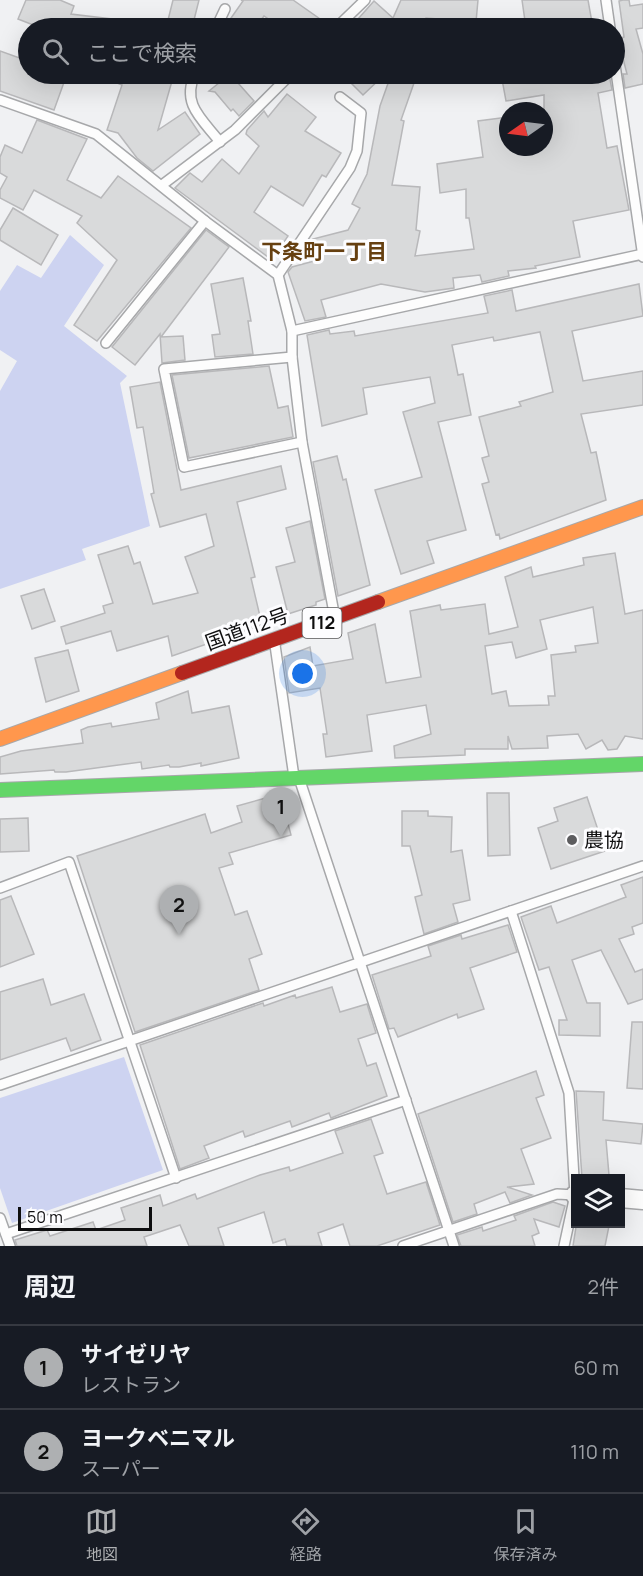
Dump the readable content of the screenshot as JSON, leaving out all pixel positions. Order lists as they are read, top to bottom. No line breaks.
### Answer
{"streets":{"main road":["112","国道112号"]},"districts":["下条町一丁目"],"places":["農協"],"scale_bar":"50 m","north":"left","page":{"search":"ここで検索","pins":["1","2"],"scale":"50 m","heading":["周辺","2件"],"list":[{"mark":"1","name":"サイゼリヤ","note":"レストラン","value":"60 m"},{"mark":"2","name":"ヨークベニマル","note":"スーパー","value":"110 m"}],"nav":["地図","経路","保存済み"]}}
